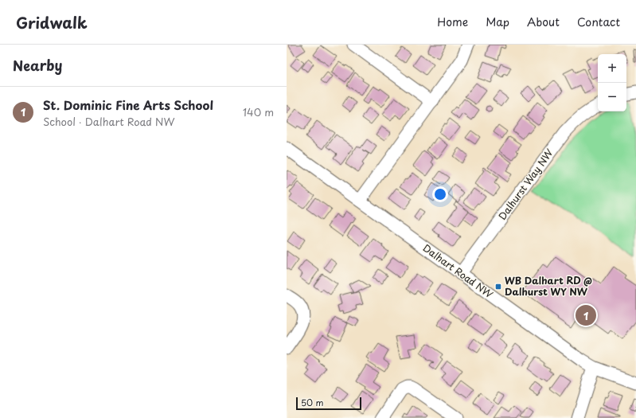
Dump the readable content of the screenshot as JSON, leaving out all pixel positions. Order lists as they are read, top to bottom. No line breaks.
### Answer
{"streets":{"street":["Dalhurst Way NW","Dalhart Road NW"]},"crossings":[["Dalhurst Way NW","Dalhart Road NW"]],"places":{"transit":["WB Dalhart RD @ Dalhurst WY NW"]},"scale_bar":"50 m","page":{"header":"Gridwalk","nav":["Home","Map","About","Contact"],"heading":"Nearby","map_buttons":["+","−"],"list":[{"mark":"1","name":"St. Dominic Fine Arts School","note":"School · Dalhart Road NW","value":"140 m"}],"pins":"1","scale":"50 m"}}
